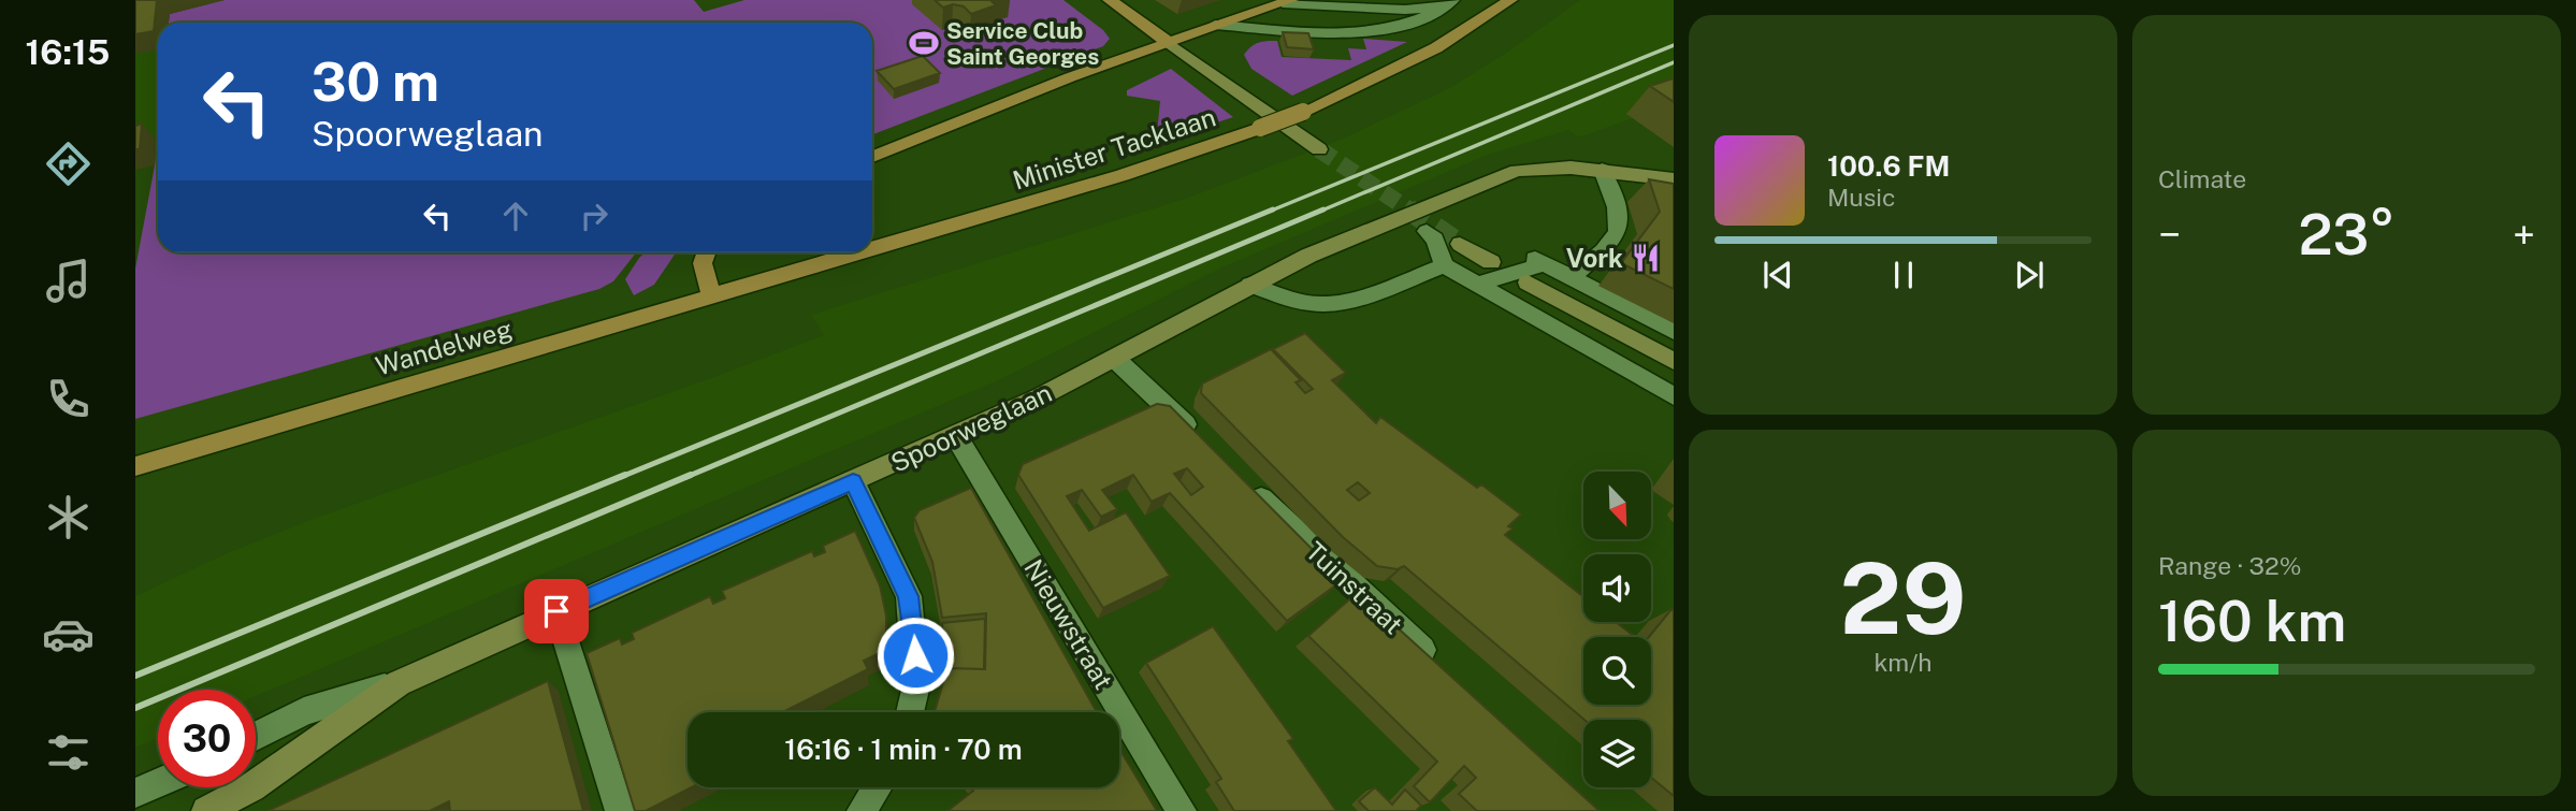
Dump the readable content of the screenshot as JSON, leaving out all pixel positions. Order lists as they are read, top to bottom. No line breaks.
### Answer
{"streets":{"main road":["Minister Tacklaan","Wandelweg"],"street":["Spoorweglaan","Tuinstraat","Nieuwstraat"]},"crossings":[["Minister Tacklaan","Wandelweg"],["Spoorweglaan","Nieuwstraat"]],"places":{"sports":["Service Club Saint Georges"],"restaurant":["Vork"]},"north":"bottom right","page":{"tabs":"16:15","tile":["Climate",["29","km/h"],["Range · 32%","160 km"]],"turn":["30 m","Spoorweglaan"],"song":["100.6 FM","Music"],"heat":["−","23°","+"],"limit":"30","trip":"16:16 · 1 min · 70 m"}}
